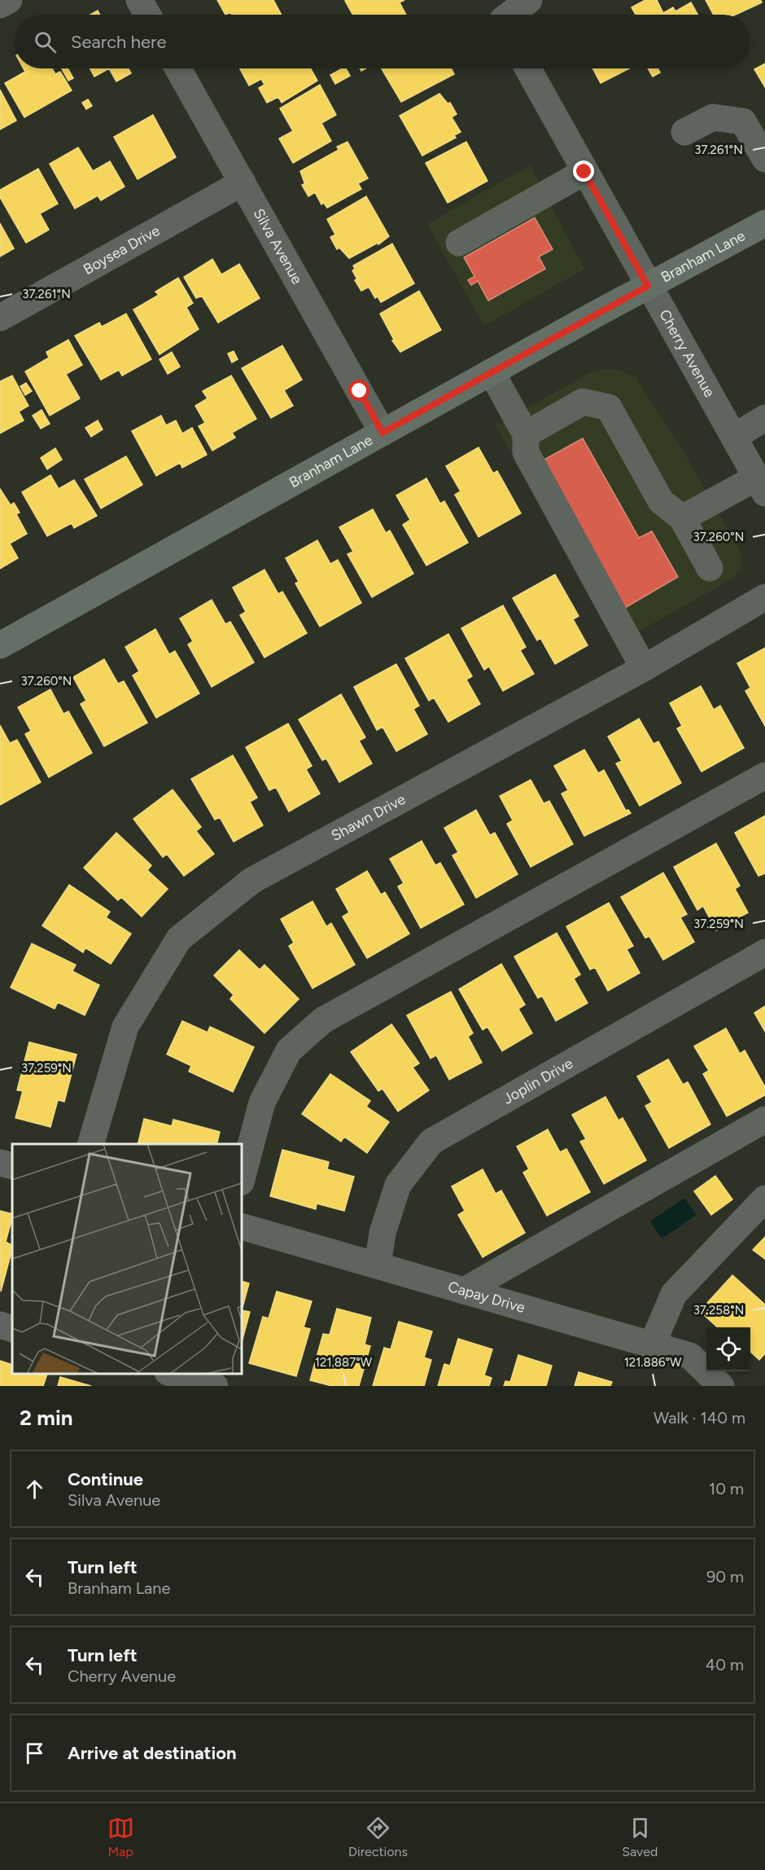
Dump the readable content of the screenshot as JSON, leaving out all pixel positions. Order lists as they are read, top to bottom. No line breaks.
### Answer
{"streets":{"main road":["Branham Lane"],"street":["Silva Avenue","Boysea Drive","Cherry Avenue","Shawn Drive","Joplin Drive","Capay Drive"]},"crossings":[["Silva Avenue","Boysea Drive"],["Silva Avenue","Branham Lane"],["Branham Lane","Cherry Avenue"],["Joplin Drive","Capay Drive"]],"page":{"search":"Search here","heading":["2 min","Walk · 140 m"],"list":[["Continue","Silva Avenue","10 m"],["Turn left","Branham Lane","90 m"],["Turn left","Cherry Avenue","40 m"],"Arrive at destination"],"nav":["Map","Directions","Saved"]},"coordinates":["37.261°N","37.260°N","37.259°N","37.258°N","121.887°W","121.886°W"]}
